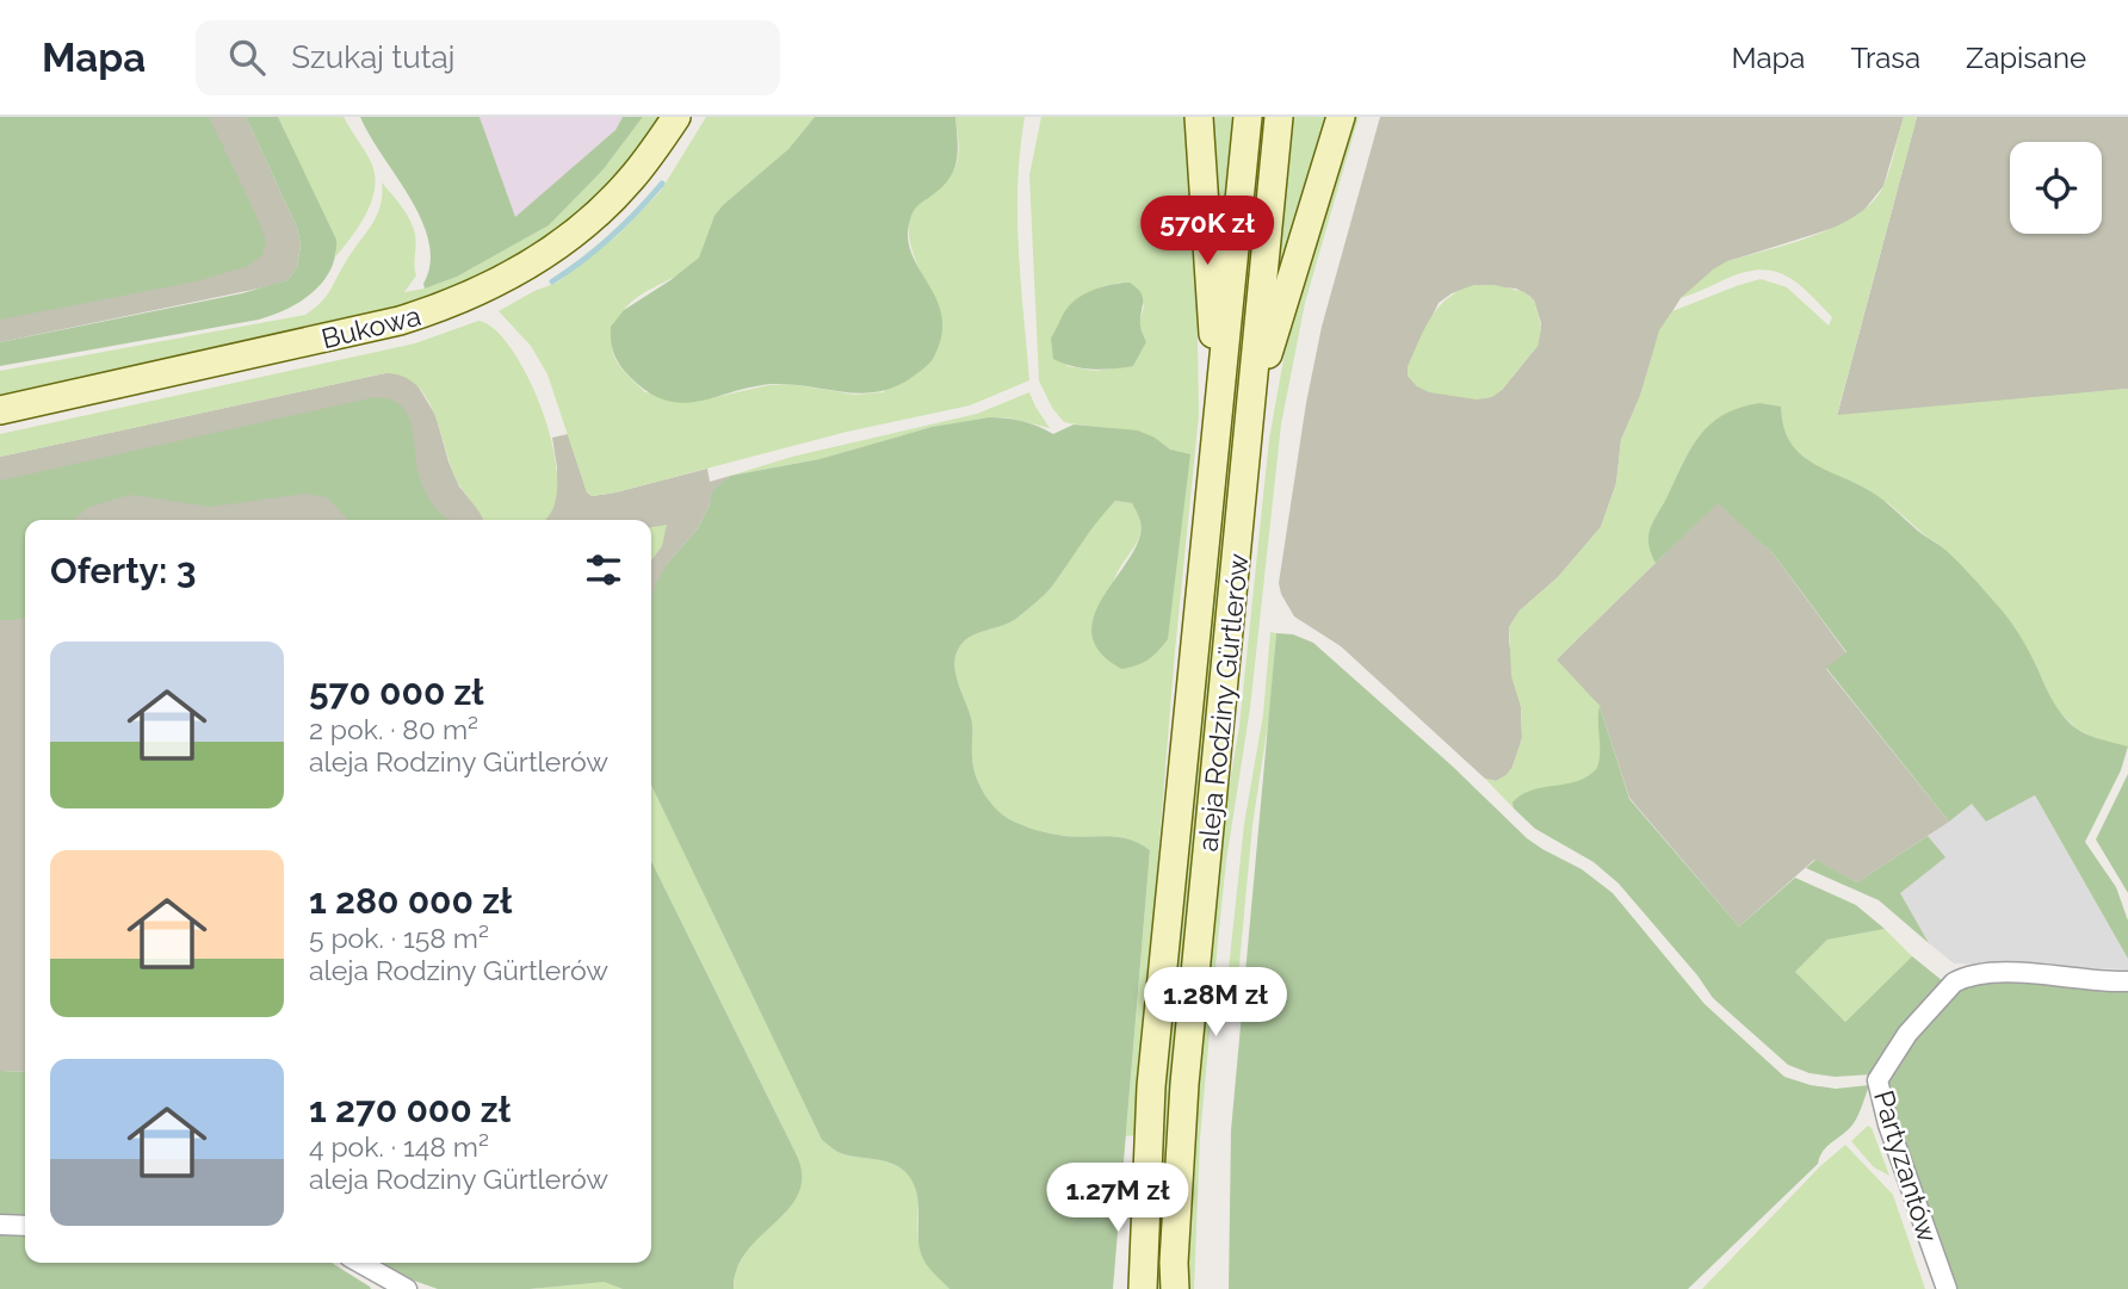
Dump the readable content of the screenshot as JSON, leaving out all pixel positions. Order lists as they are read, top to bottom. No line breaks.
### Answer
{"streets":{"main road":["Bukowa","aleja Rodziny Gürtlerów"],"street":["Partyzantów"]},"page":{"header":"Mapa","search":"Szukaj tutaj","nav":["Mapa","Trasa","Zapisane"],"price":["570K zł","1.28M zł","1.27M zł"],"heading":"Oferty: 3","list":[{"name":"570 000 zł","note":"2 pok. · 80 m² · aleja Rodziny Gürtlerów"},{"name":"1 280 000 zł","note":"5 pok. · 158 m² · aleja Rodziny Gürtlerów"},{"name":"1 270 000 zł","note":"4 pok. · 148 m² · aleja Rodziny Gürtlerów"}]}}
